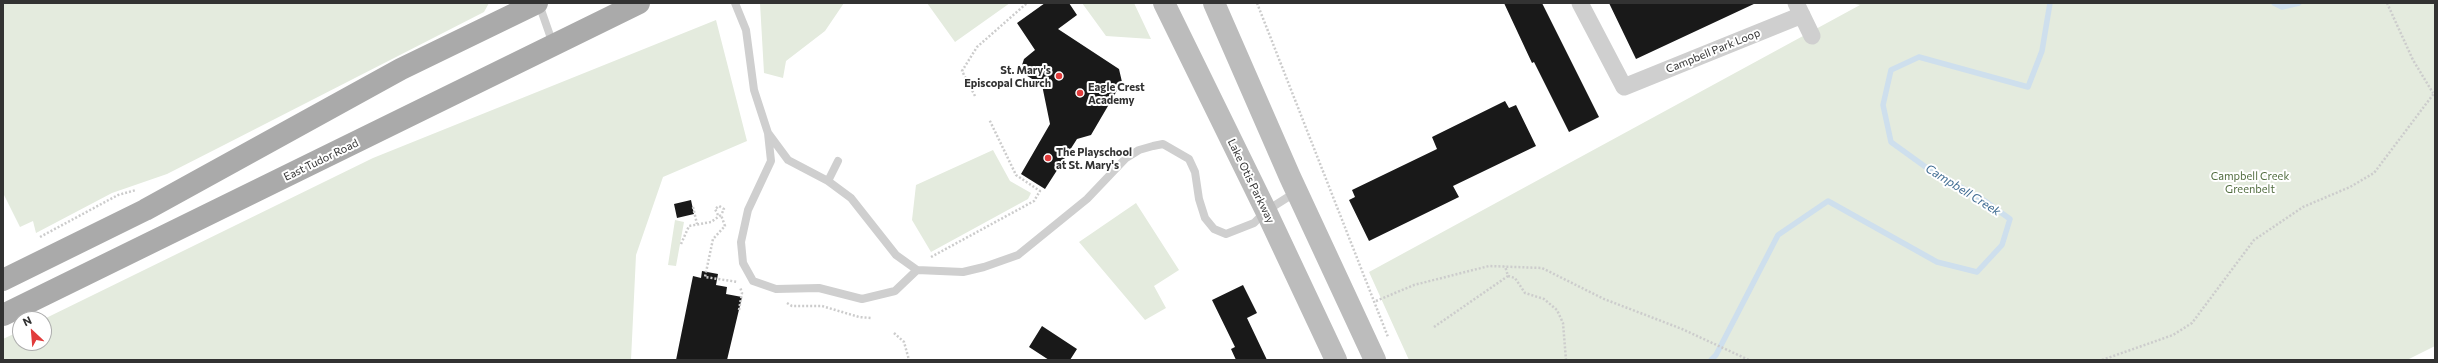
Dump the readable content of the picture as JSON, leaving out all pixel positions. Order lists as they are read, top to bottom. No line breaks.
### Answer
{"streets":{"main road":["East Tudor Road","Lake Otis Parkway"],"street":["Campbell Park Loop"]},"water":["Campbell Creek"],"parks":["Campbell Creek Greenbelt"],"places":["St. Mary's Episcopal Church","Eagle Crest Academy","The Playschool at St. Mary's"],"north":"top left"}
